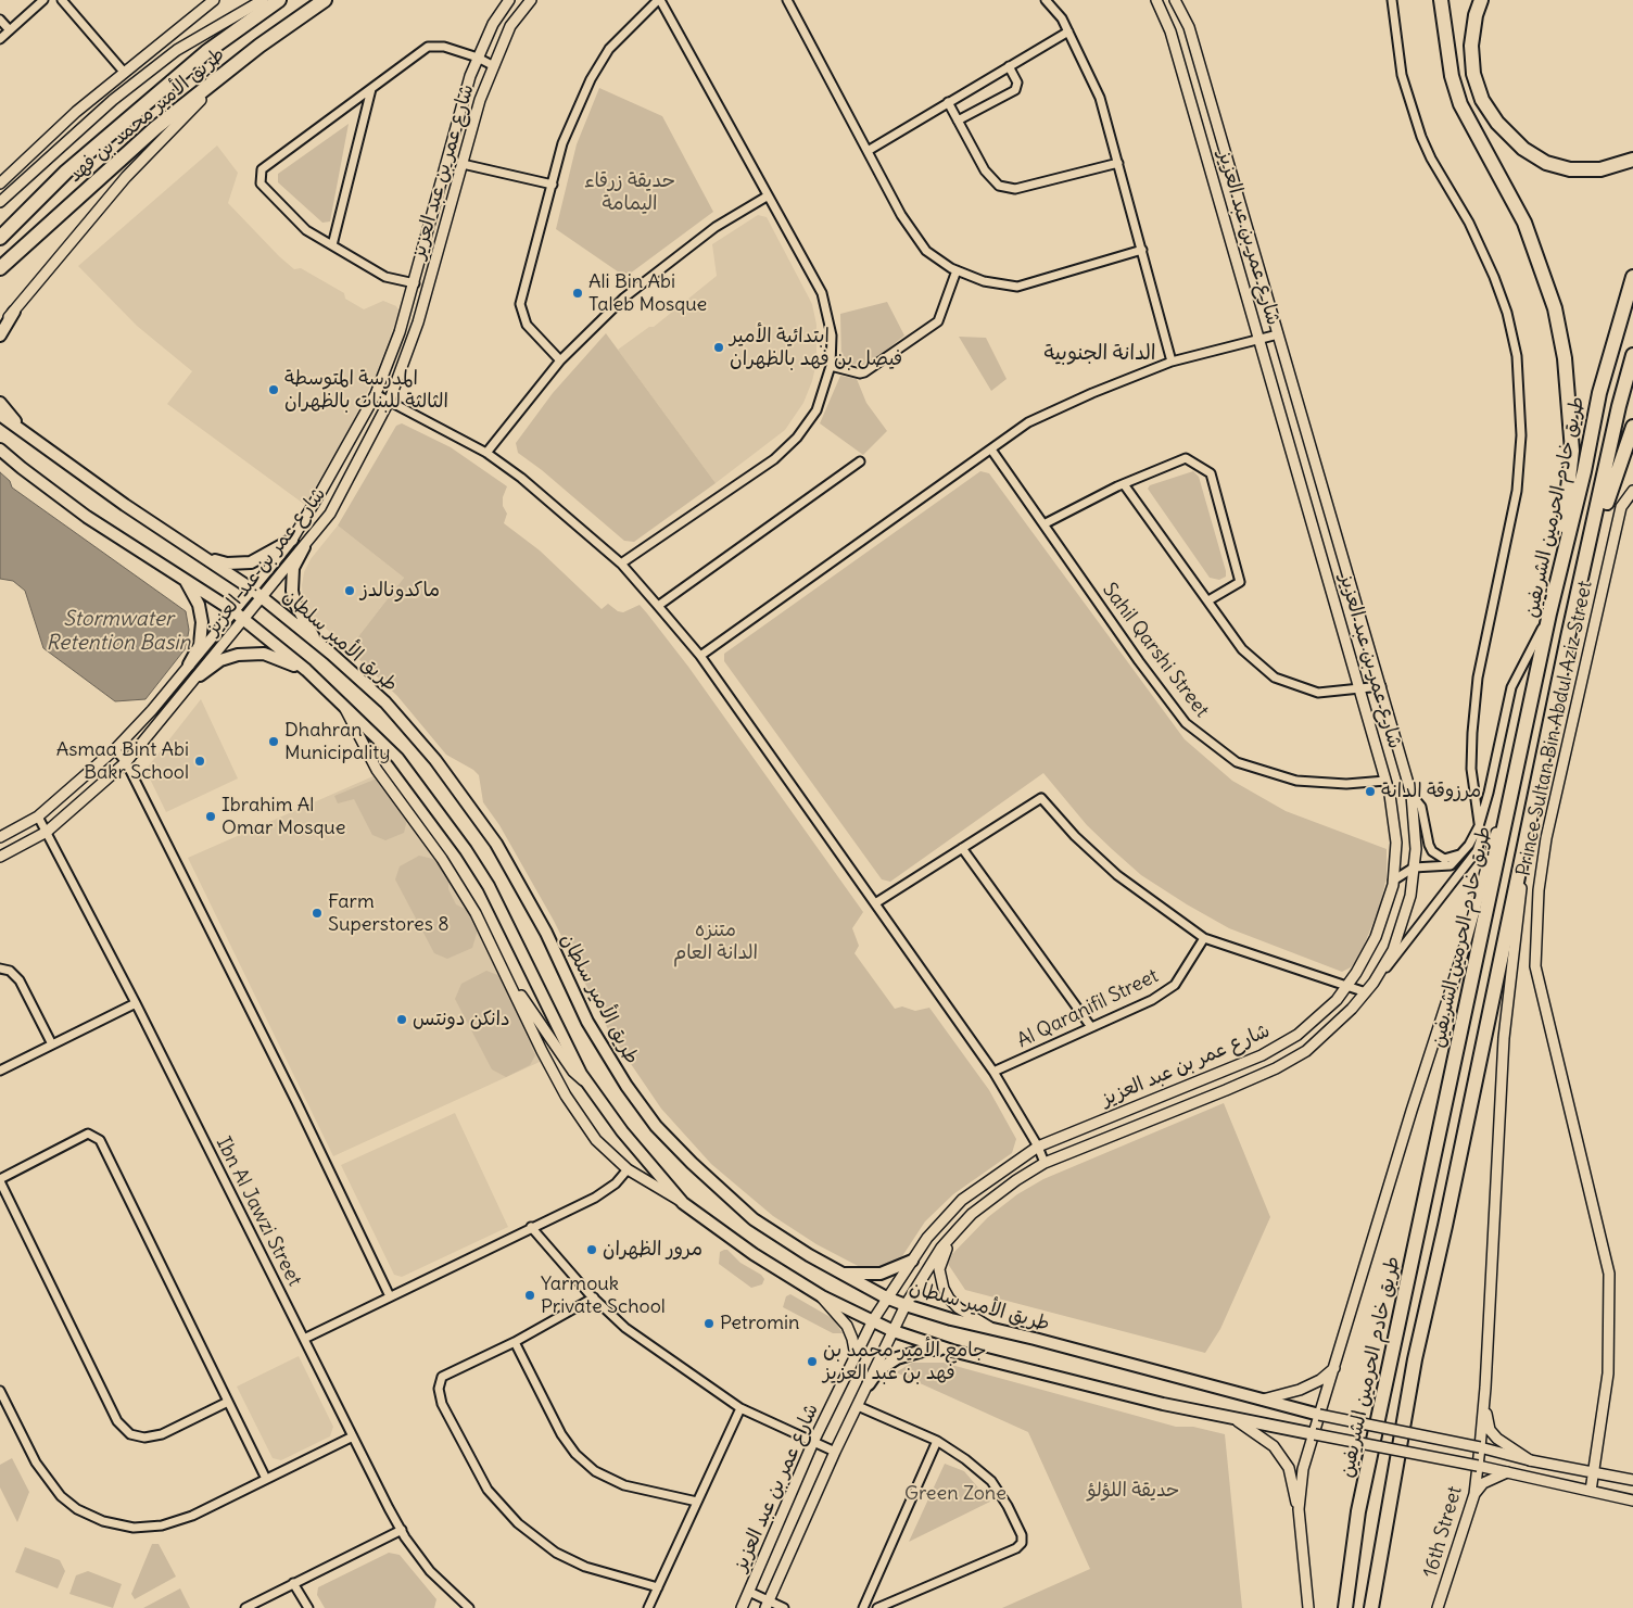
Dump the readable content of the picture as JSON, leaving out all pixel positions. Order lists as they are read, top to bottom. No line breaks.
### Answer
{"streets":{"highway":["طريق الأمير محمد بن فهد","طريق خادم الحرمين الشريفين"],"main road":["طريق الأمير سلطان"],"street":["شارع عمر بن عبد العزيز","Sahil Qarshi Street","Prince Sultan Bin Abdul Aziz Street","Al Qaranifil Street","Ibn Al Jawzi Street","16th Street"]},"crossings":[["شارع عمر بن عبد العزيز","طريق الأمير سلطان"],["شارع عمر بن عبد العزيز","Sahil Qarshi Street"],["شارع عمر بن عبد العزيز","Ibn Al Jawzi Street"],["طريق الأمير سلطان","Prince Sultan Bin Abdul Aziz Street"],["طريق الأمير سلطان","16th Street"]],"districts":["الدانة الجنوبية"],"water":["Stormwater Retention Basin"],"parks":["حديقة زرقاء اليمامة","متنزه الدانة العام","حديقة اللؤلؤ","Green Zone"],"places":["Ali Bin Abi Taleb Mosque","ابتدائية الأمير فيصل بن فهد بالظهران","المدرسة المتوسطة الثالثة للبنات بالظهران","ماكدونالدز","Dhahran Municipality","Asmaa Bint Abi Bakr School","مرزوقة الدانة","Ibrahim Al Omar Mosque","Farm Superstores 8","دانكن دونتس","مرور الظهران","Yarmouk Private School","Petromin","جامع الأمير محمد بن فهد بن عبد العزيز"]}
